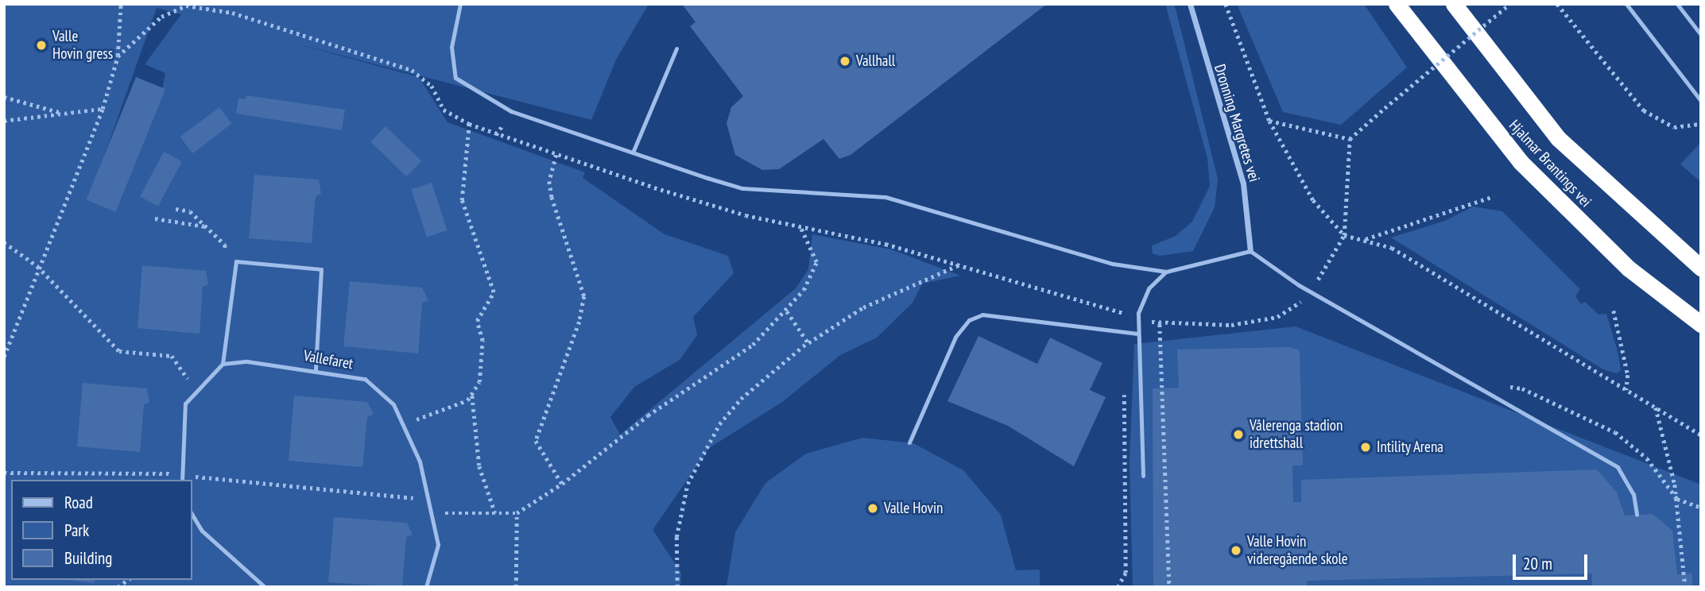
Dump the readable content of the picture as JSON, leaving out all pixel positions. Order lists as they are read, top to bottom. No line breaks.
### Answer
{"streets":{"highway":["Hjalmar Brantings vei"],"street":["Dronning Margretes vei"],"lane":["Vallefaret"]},"places":["Valle Hovin gress","Vallhall","Vålerenga stadion idrettshall","Intility Arena","Valle Hovin","Valle Hovin videregående skole"],"legend":["Road","Park","Building"],"scale_bar":"20 m"}
